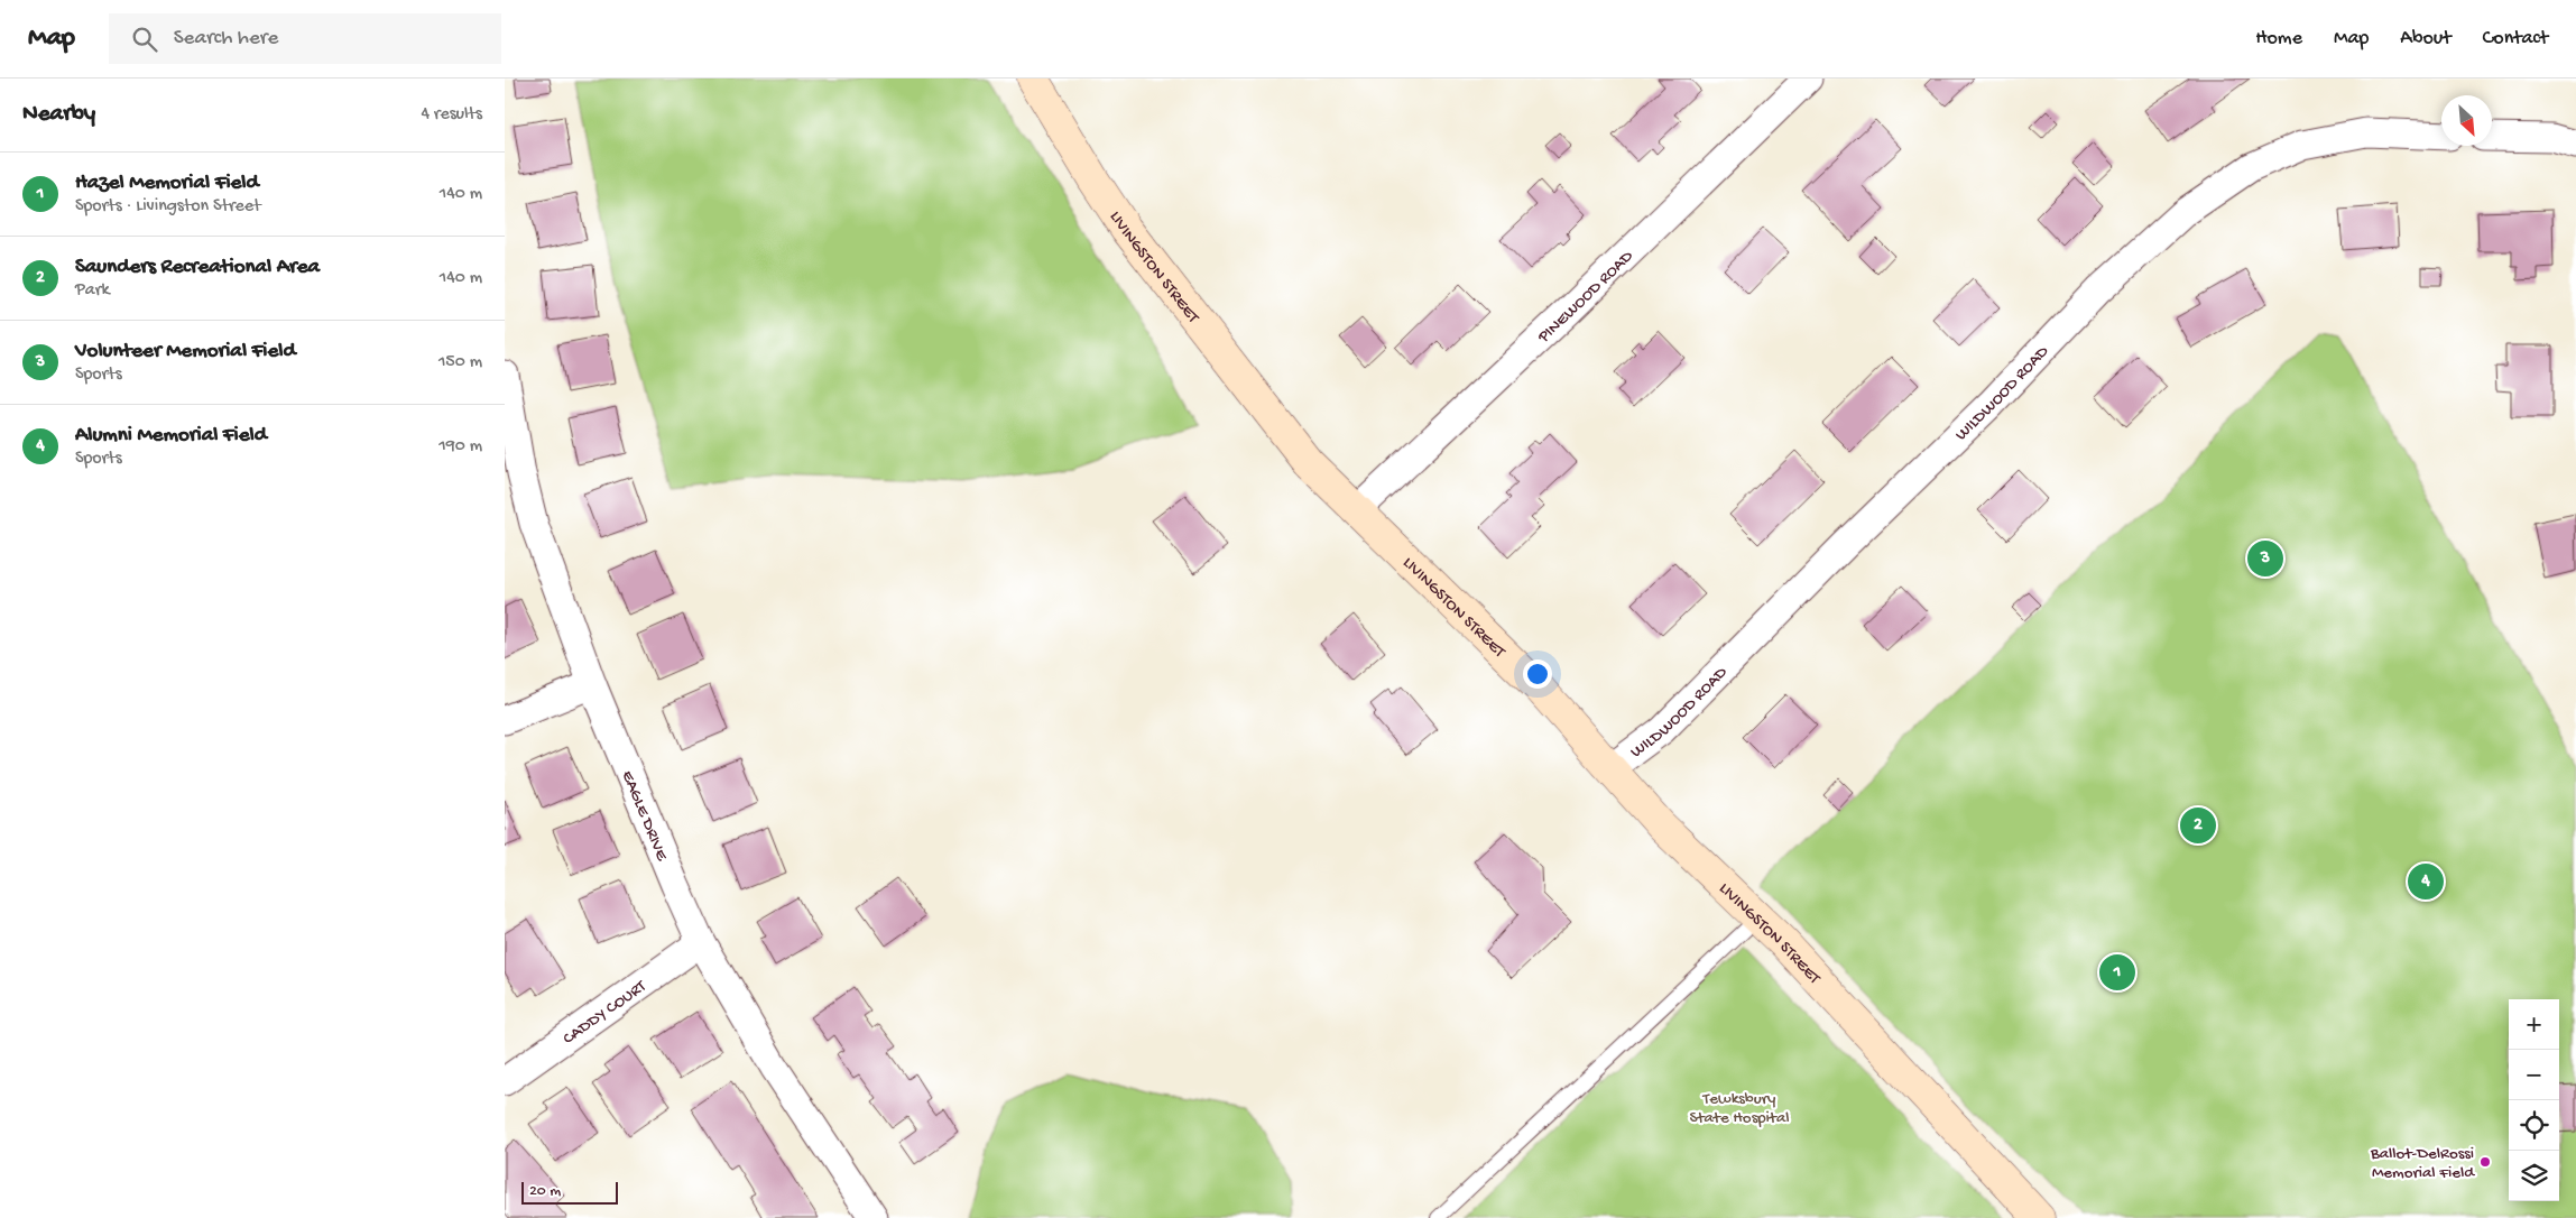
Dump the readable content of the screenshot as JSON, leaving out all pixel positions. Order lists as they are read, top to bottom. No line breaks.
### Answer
{"streets":{"street":["LIVINGSTON STREET","PINEWOOD ROAD","WILDWOOD ROAD","EAGLE DRIVE","CADDY COURT"]},"crossings":[["LIVINGSTON STREET","PINEWOOD ROAD"],["LIVINGSTON STREET","WILDWOOD ROAD"],["EAGLE DRIVE","CADDY COURT"]],"parks":["Tewksbury State Hospital"],"places":["Ballot-DelRossi Memorial Field"],"scale_bar":"20 m","north":"bottom right","page":{"header":"Map","search":"Search here","nav":["Home","Map","About","Contact"],"heading":["Nearby","4 results"],"list":[{"mark":"1","name":"Hazel Memorial Field","note":"Sports · Livingston Street","value":"140 m"},{"mark":"2","name":"Saunders Recreational Area","note":"Park","value":"140 m"},{"mark":"3","name":"Volunteer Memorial Field","note":"Sports","value":"150 m"},{"mark":"4","name":"Alumni Memorial Field","note":"Sports","value":"190 m"}],"pins":["3","2","4","1"],"map_buttons":["+","−"],"scale":"20 m"}}
